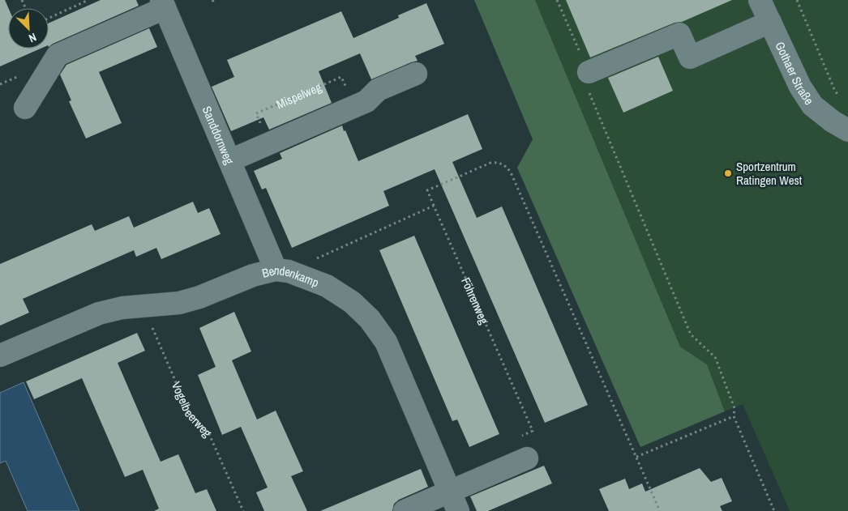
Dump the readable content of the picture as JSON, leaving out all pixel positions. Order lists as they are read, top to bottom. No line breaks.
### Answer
{"streets":{"street":["Gothaer Straße","Sanddornweg","Bendenkamp"],"path":["Mispelweg","Föhrenweg","Vogelbeerweg"]},"crossings":[["Sanddornweg","Bendenkamp"],["Bendenkamp","Vogelbeerweg"]],"places":["Sportzentrum Ratingen West"],"north":"bottom right"}
